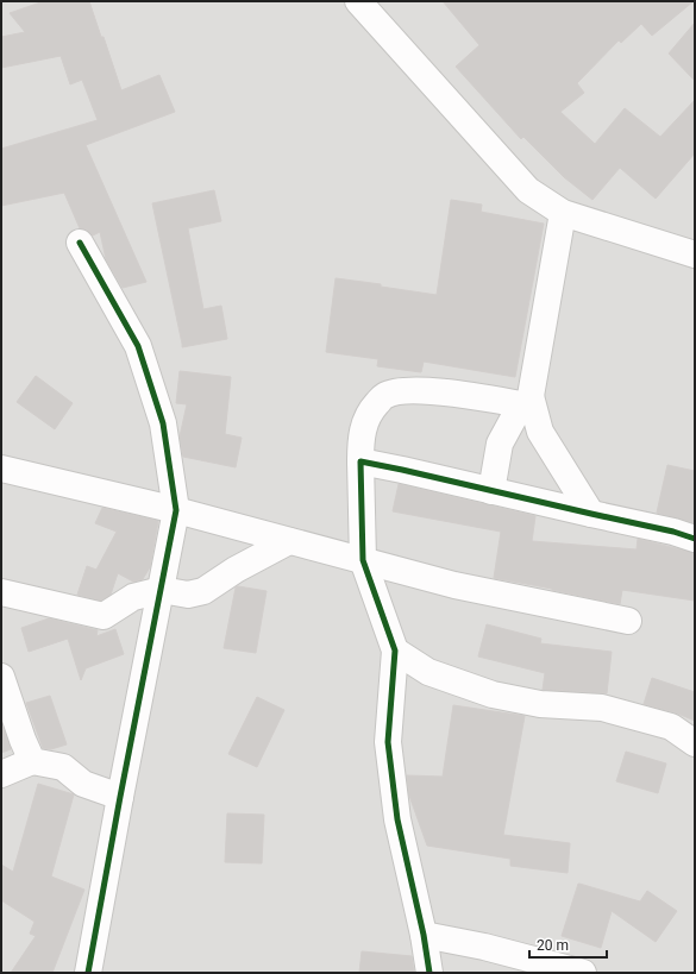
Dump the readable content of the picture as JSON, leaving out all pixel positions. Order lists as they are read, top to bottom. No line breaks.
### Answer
{"scale_bar":"20 m"}
